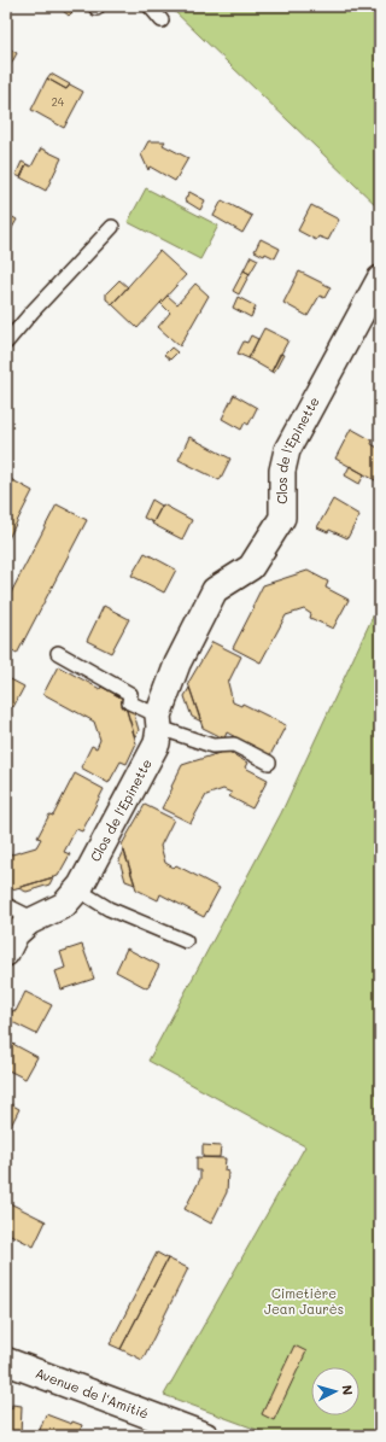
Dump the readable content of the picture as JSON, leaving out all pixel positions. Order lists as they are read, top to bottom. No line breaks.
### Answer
{"streets":{"street":["Clos de l'Epinette","Avenue de l'Amitié"]},"parks":["Cimetière Jean Jaurès"],"house_numbers":["24"],"north":"right"}
